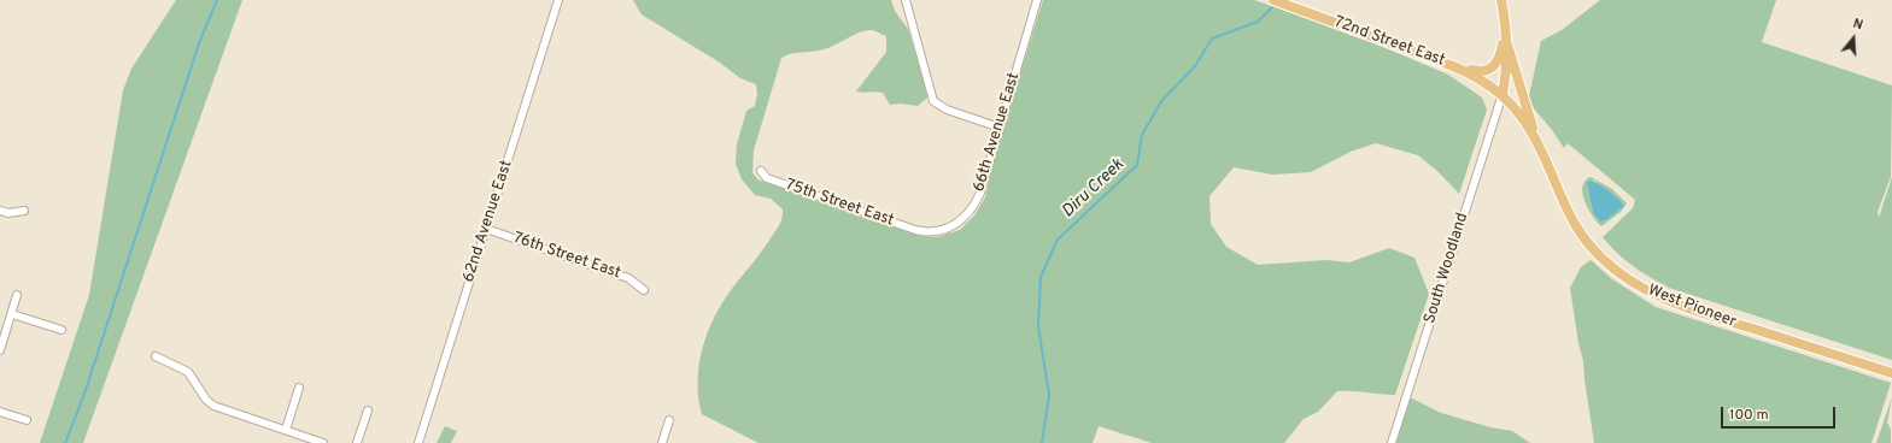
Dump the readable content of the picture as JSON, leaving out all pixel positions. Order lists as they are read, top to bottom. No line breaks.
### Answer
{"streets":{"main road":["72nd Street East","West Pioneer"],"street":["66th Avenue East","75th Street East","62nd Avenue East","76th Street East","South Woodland"]},"crossings":[["72nd Street East","South Woodland"],["72nd Street East","West Pioneer"],["66th Avenue East","75th Street East"],["62nd Avenue East","76th Street East"],["South Woodland","West Pioneer"]],"water":["Diru Creek"],"scale_bar":"100 m","north":"top"}
